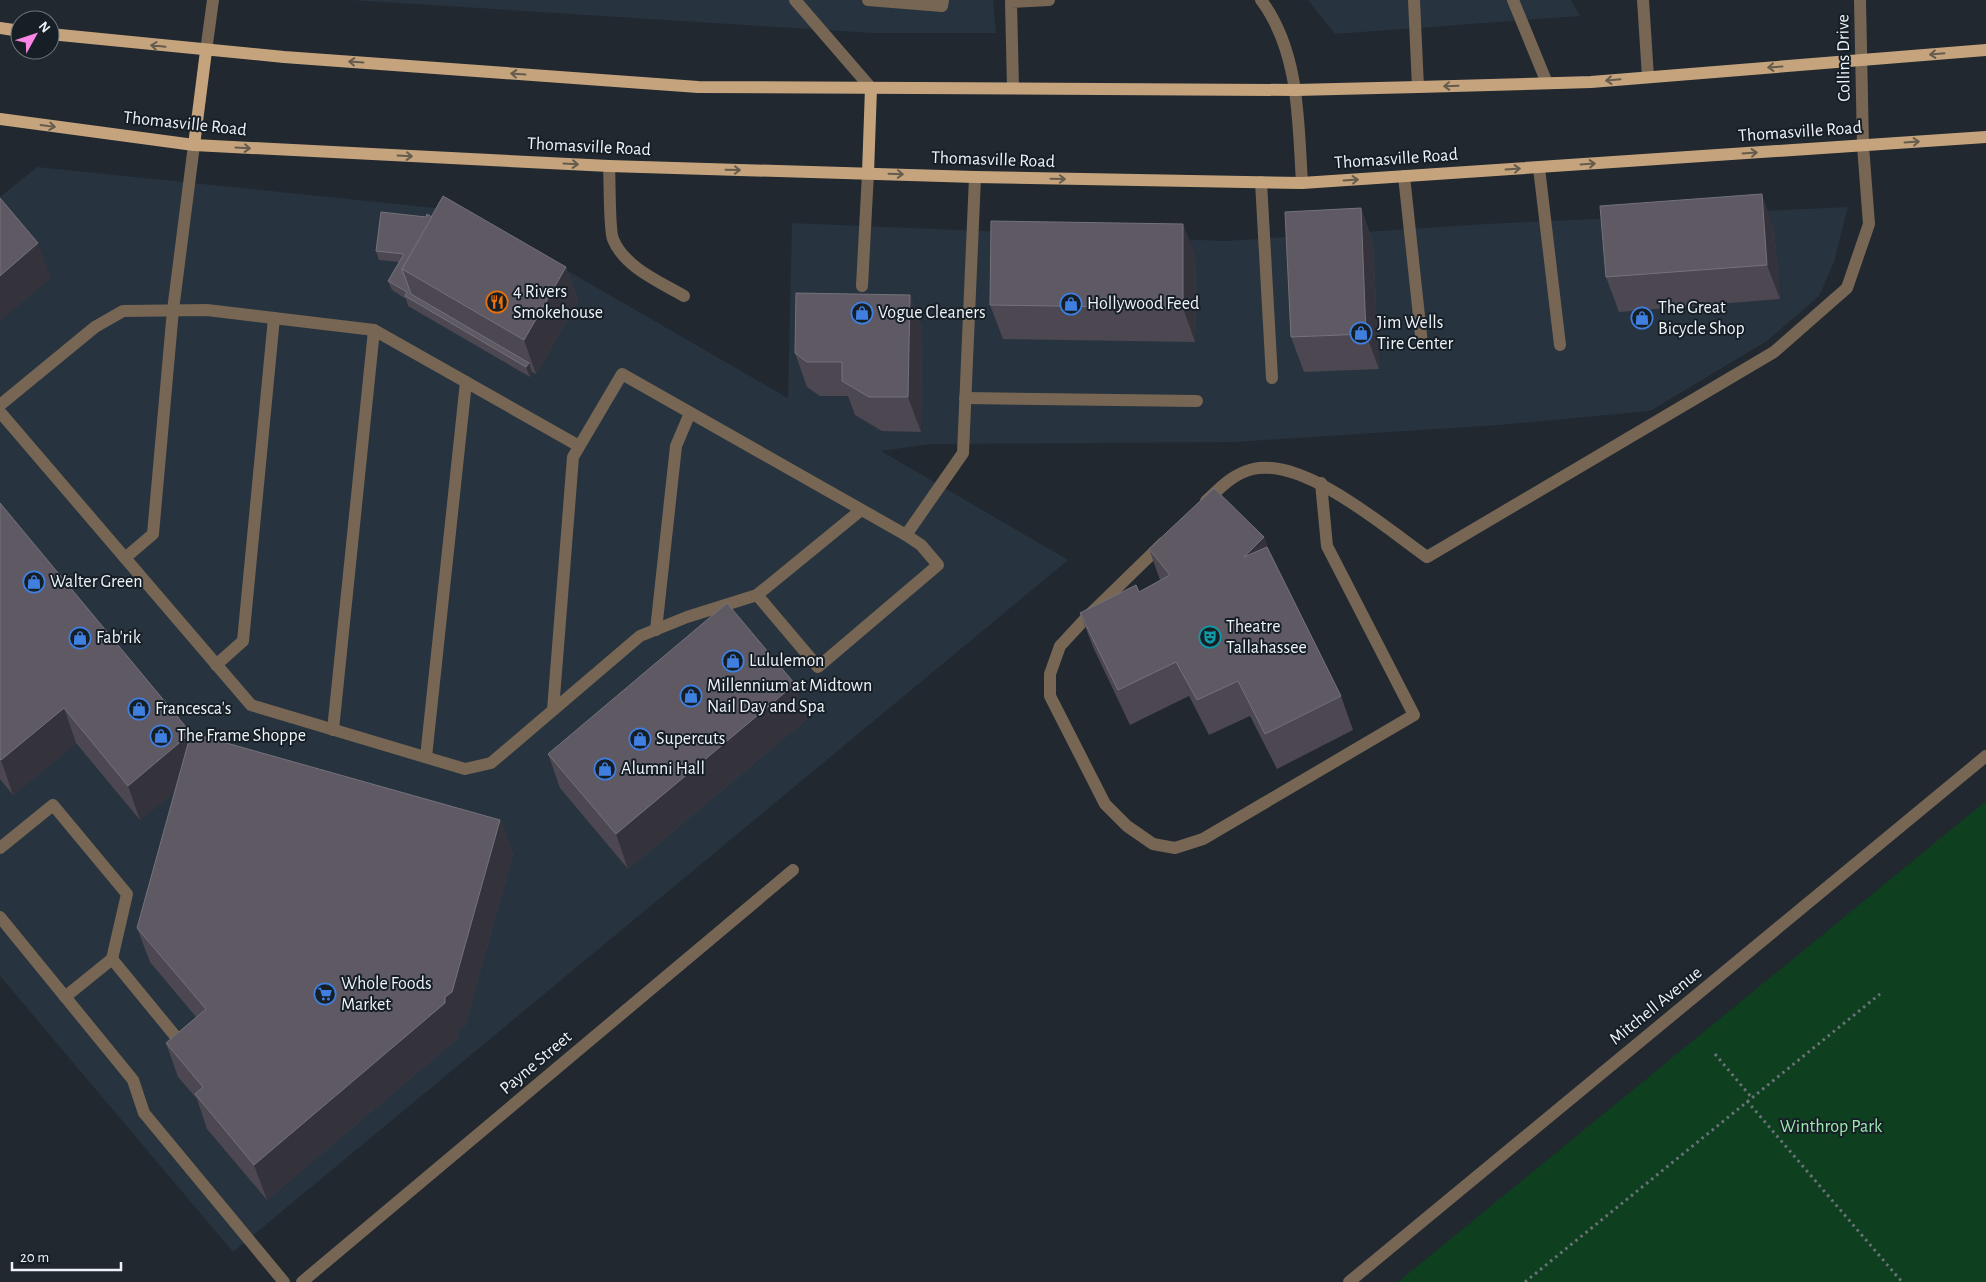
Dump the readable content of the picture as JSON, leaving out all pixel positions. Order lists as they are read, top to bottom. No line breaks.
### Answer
{"streets":{"main road":["Thomasville Road"],"street":["Collins Drive","Mitchell Avenue","Payne Street"]},"crossings":[["Collins Drive","Thomasville Road"]],"parks":["Winthrop Park"],"places":{"restaurant":["4 Rivers Smokehouse"],"shop":["Hollywood Feed","Vogue Cleaners","The Great Bicycle Shop","Jim Wells Tire Center","Walter Green","Fab'rik","Lululemon","Millennium at Midtown Nail Day and Spa","Francesca's","The Frame Shoppe","Supercuts","Alumni Hall"],"theatre":["Theatre Tallahassee"],"supermarket":["Whole Foods Market"]},"scale_bar":"20 m","north":"top right"}
